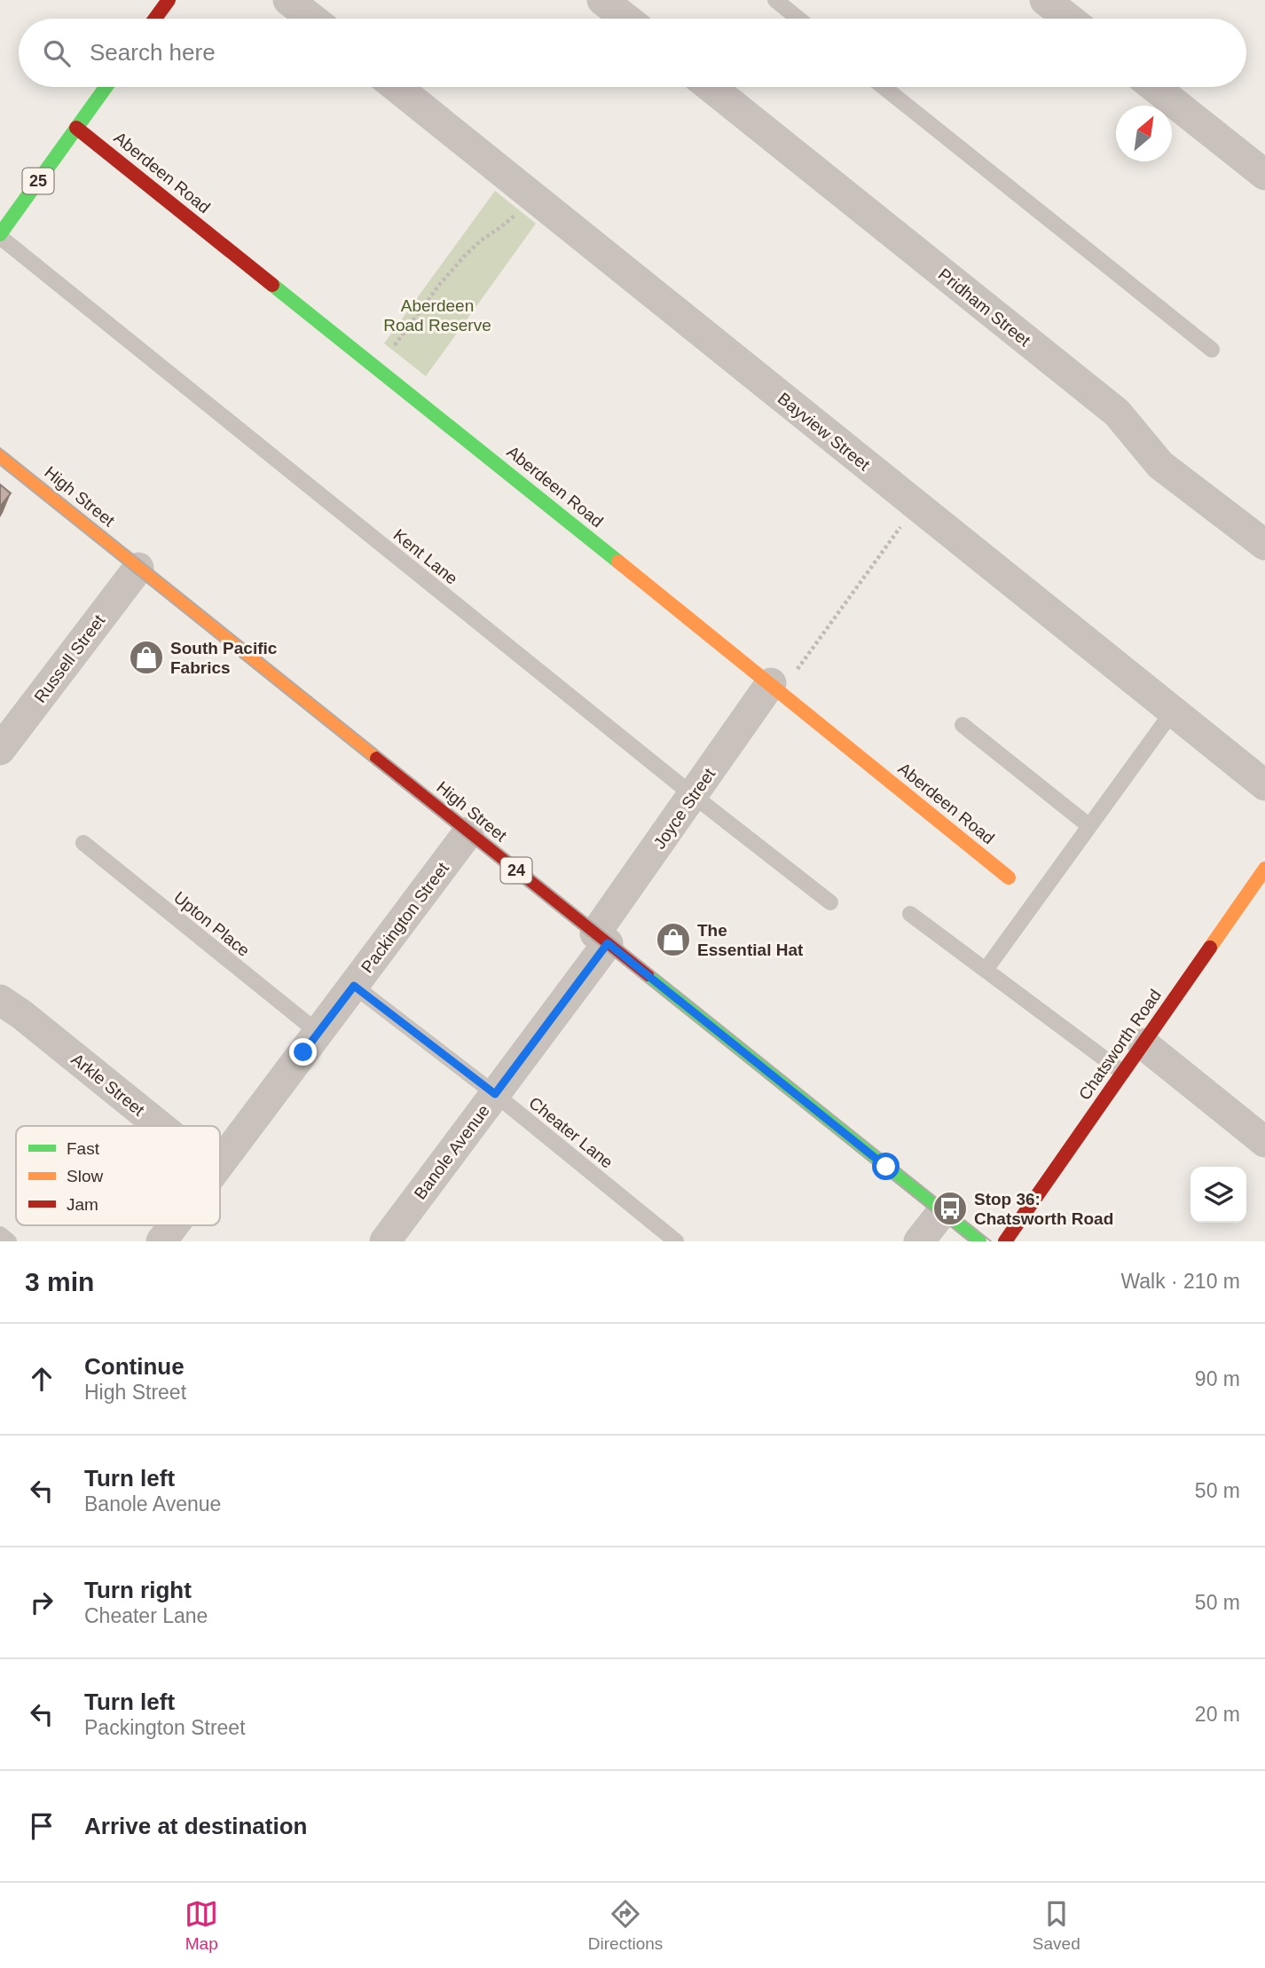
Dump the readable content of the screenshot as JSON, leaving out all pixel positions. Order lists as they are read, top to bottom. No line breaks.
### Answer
{"streets":{"street":["Aberdeen Road","25","Pridham Street","Bayview Street","High Street","Russell Street","Joyce Street","24","Packington Street","Chatsworth Road","Arkle Street","Banole Avenue"],"lane":["Kent Lane","Upton Place","Cheater Lane"]},"crossings":[["Aberdeen Road","25"],["Aberdeen Road","Joyce Street"],["25","Kent Lane"],["High Street","Russell Street"],["High Street","Joyce Street"],["High Street","Packington Street"],["High Street","Banole Avenue"],["Kent Lane","Joyce Street"],["Joyce Street","Banole Avenue"],["Packington Street","Upton Place"],["Packington Street","Cheater Lane"],["Cheater Lane","Banole Avenue"]],"parks":["Aberdeen Road Reserve"],"places":{"shop":["South Pacific Fabrics","The Essential Hat"],"bus stop":["Stop 36: Chatsworth Road"]},"legend":["Fast","Slow","Jam"],"north":"top right","page":{"search":"Search here","heading":["3 min","Walk · 210 m"],"list":[["Continue","High Street","90 m"],["Turn left","Banole Avenue","50 m"],["Turn right","Cheater Lane","50 m"],["Turn left","Packington Street","20 m"],"Arrive at destination"],"nav":["Map","Directions","Saved"]}}
